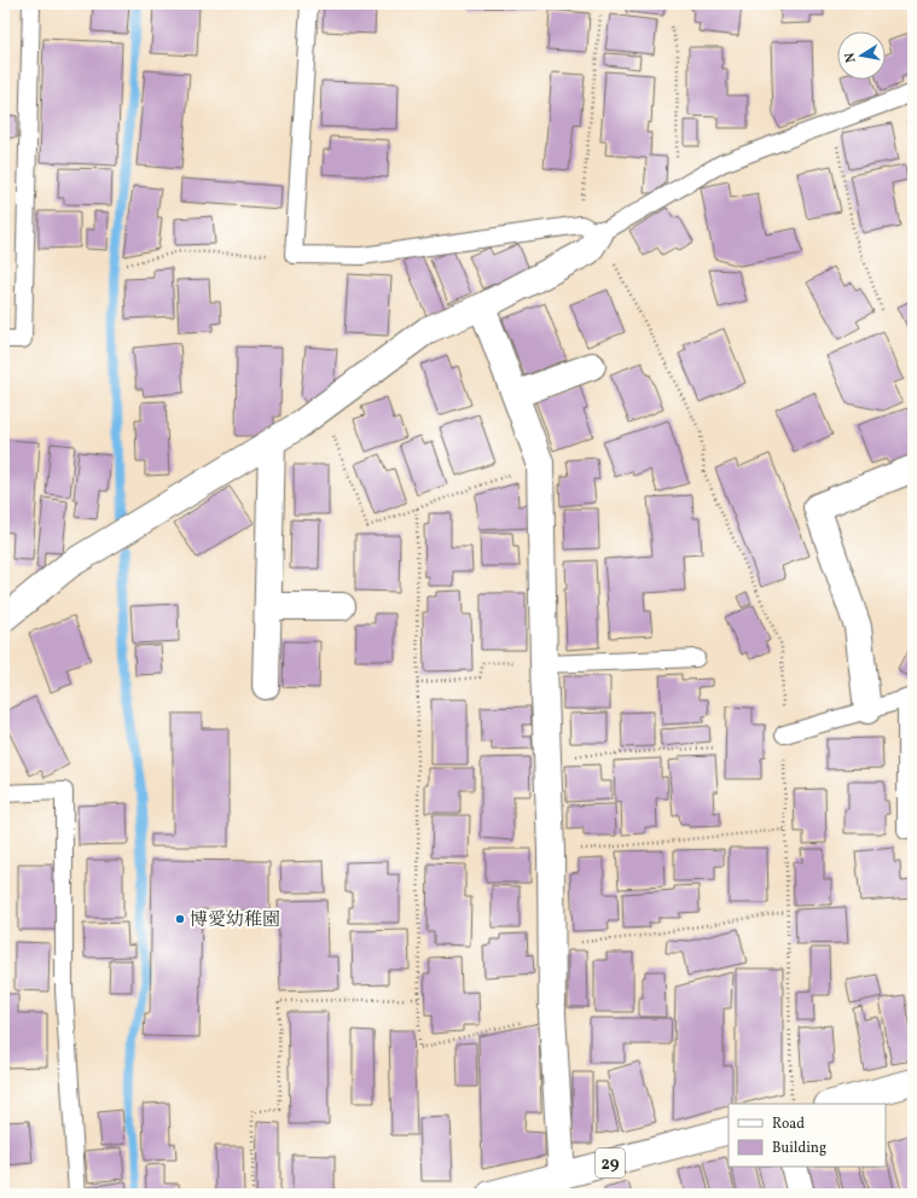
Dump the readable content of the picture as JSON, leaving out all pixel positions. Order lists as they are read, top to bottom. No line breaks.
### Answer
{"streets":{"street":["29"]},"places":["博愛幼稚園"],"legend":["Road","Building"],"north":"left"}
